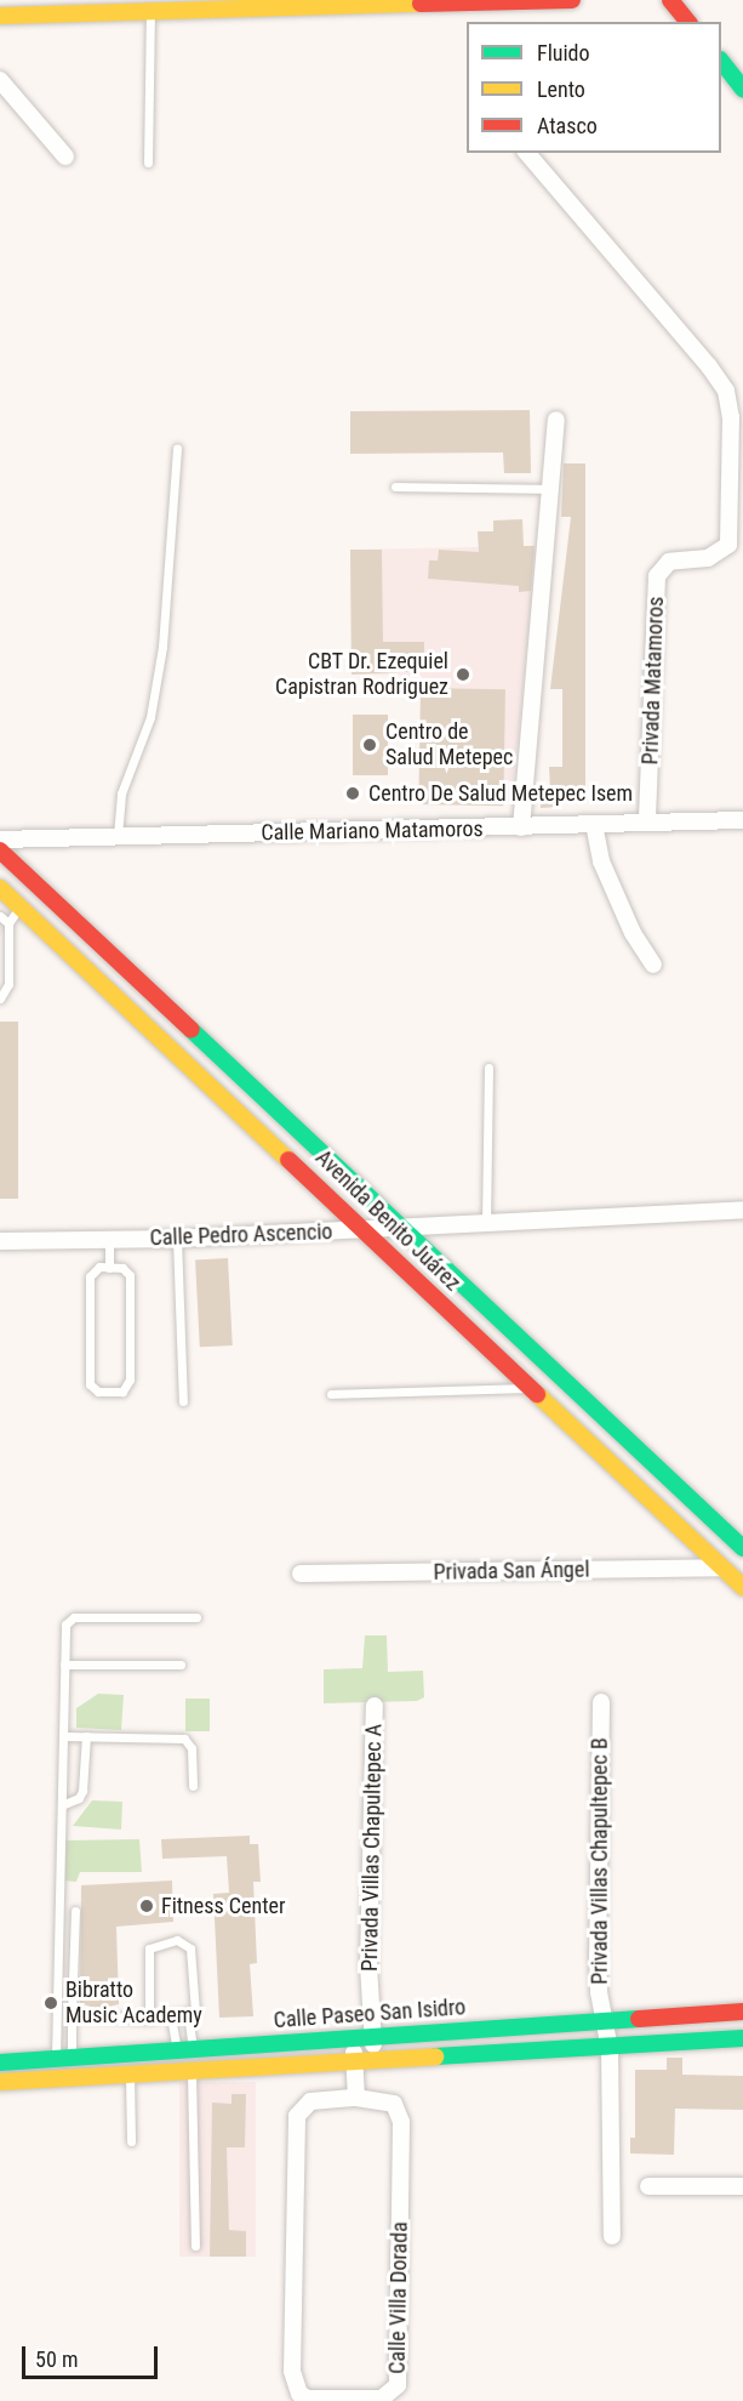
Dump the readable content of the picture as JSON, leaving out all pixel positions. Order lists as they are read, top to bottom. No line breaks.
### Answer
{"streets":{"main road":["Avenida Benito Juárez","Calle Paseo San Isidro"],"street":["Privada Matamoros","Calle Mariano Matamoros","Calle Pedro Ascencio","Privada San Ángel","Privada Villas Chapultepec A","Privada Villas Chapultepec B","Calle Villa Dorada"]},"crossings":[["Privada Matamoros","Calle Mariano Matamoros"],["Avenida Benito Juárez","Calle Pedro Ascencio"],["Avenida Benito Juárez","Privada San Ángel"],["Privada Villas Chapultepec A","Calle Paseo San Isidro"],["Privada Villas Chapultepec B","Calle Paseo San Isidro"]],"places":["CBT Dr. Ezequiel Capistran Rodriguez","Centro de Salud Metepec","Centro De Salud Metepec Isem","Fitness Center","Bibratto Music Academy"],"legend":["Fluido","Lento","Atasco"],"scale_bar":"50 m"}
